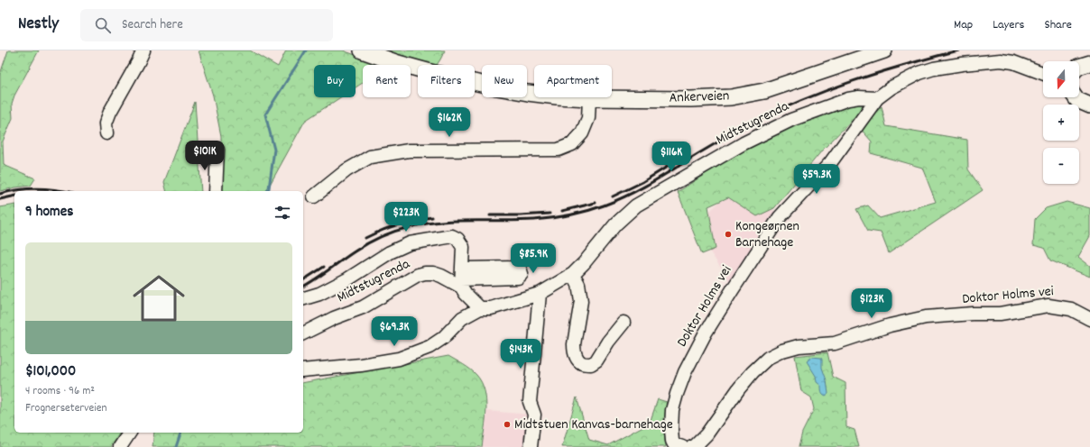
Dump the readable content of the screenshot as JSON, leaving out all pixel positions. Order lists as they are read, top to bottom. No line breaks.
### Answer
{"streets":{"main road":["Ankerveien"],"street":["Midtstugrenda","Doktor Holms vei"]},"crossings":[["Midtstugrenda","Doktor Holms vei"]],"places":["Kongeørnen Barnehage","Midtstuen Kanvas-barnehage"],"north":"bottom","page":{"header":"Nestly","search":"Search here","nav":["Map","Layers","Share"],"map_buttons":["+","−"],"chip":["Buy","Rent","Filters","New","Apartment"],"price":["$162K","$101K","$116K","$59.3K","$223K","$85.9K","$123K","$69.3K","$143K"],"heading":"9 homes","list":[{"name":"$101,000","note":"4 rooms · 96 m² · Frognerseterveien"}]}}
